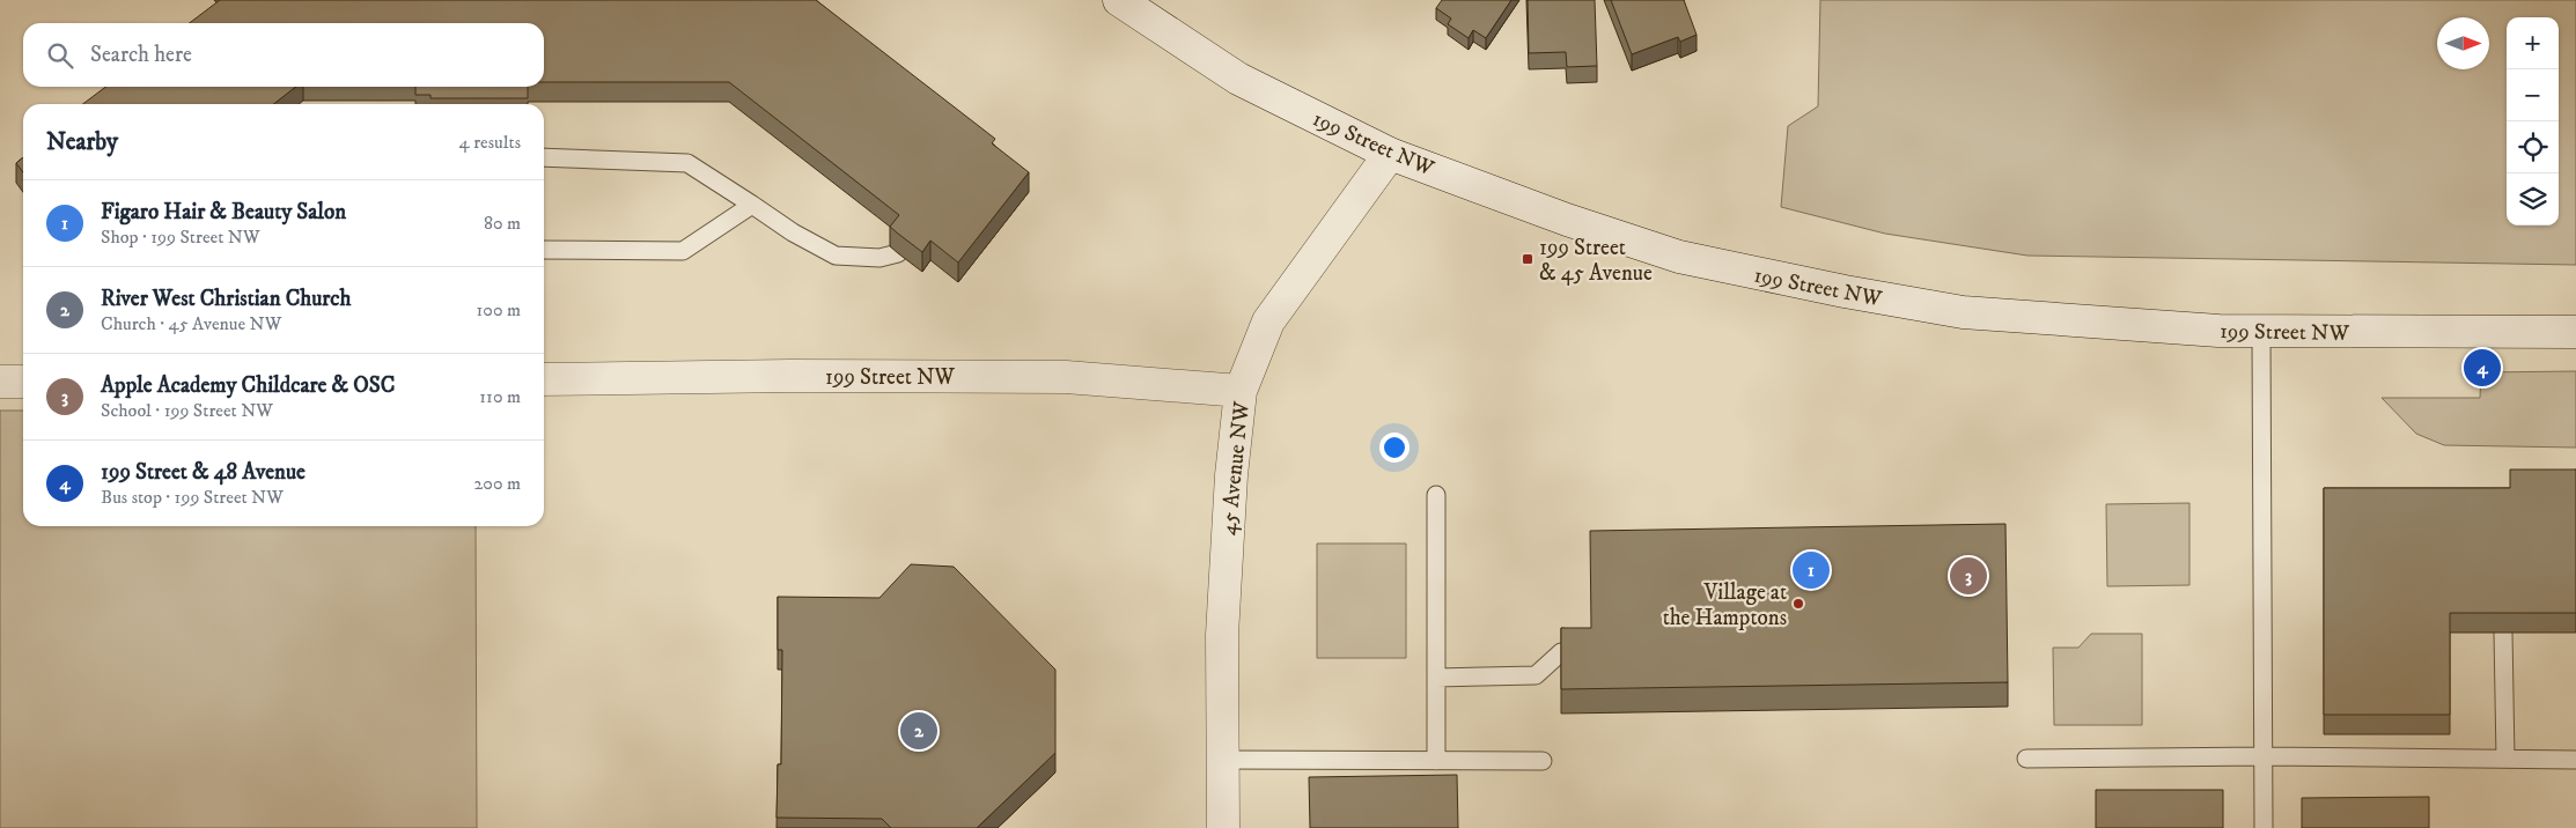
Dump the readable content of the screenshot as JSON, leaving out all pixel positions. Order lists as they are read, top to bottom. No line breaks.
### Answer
{"streets":{"main road":["199 Street NW","45 Avenue NW"]},"crossings":[["199 Street NW","45 Avenue NW"]],"places":{"transit":["199 Street & 45 Avenue"],"other":["Village at the Hamptons"]},"north":"right","page":{"map_buttons":["+","−"],"search":"Search here","heading":["Nearby","4 results"],"list":[{"mark":"1","name":"Figaro Hair & Beauty Salon","note":"Shop · 199 Street NW","value":"80 m"},{"mark":"2","name":"River West Christian Church","note":"Church · 45 Avenue NW","value":"100 m"},{"mark":"3","name":"Apple Academy Childcare & OSC","note":"School · 199 Street NW","value":"110 m"},{"mark":"4","name":"199 Street & 48 Avenue","note":"Bus stop · 199 Street NW","value":"200 m"}],"pins":["4","1","3","2"]}}
